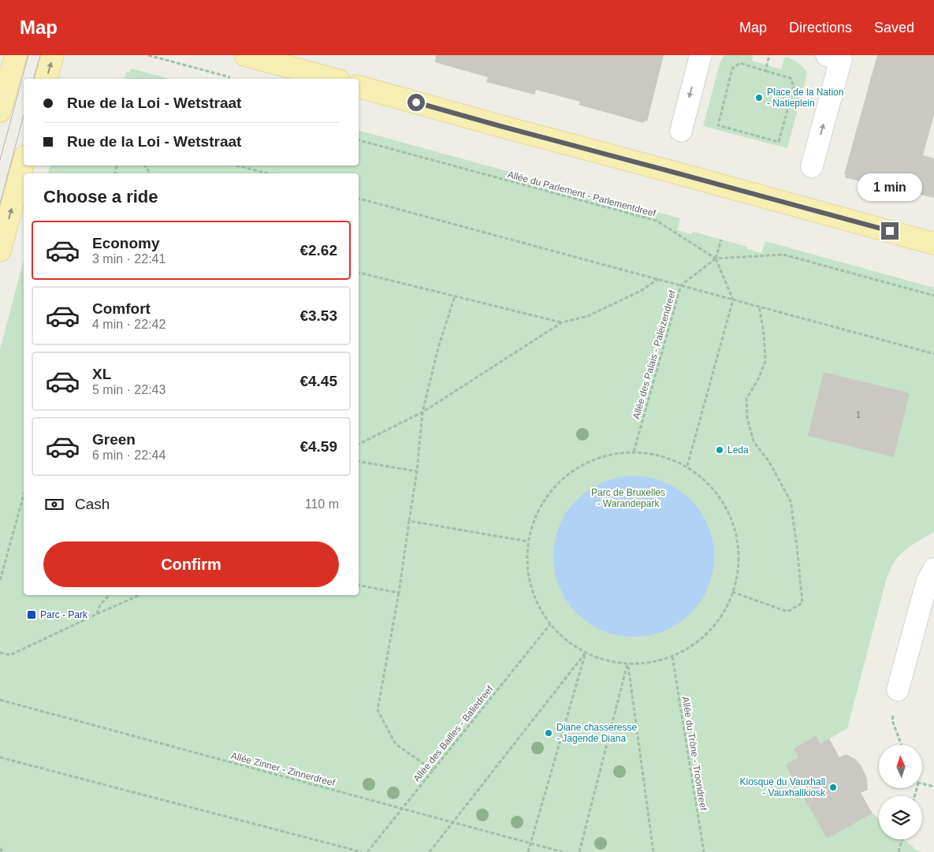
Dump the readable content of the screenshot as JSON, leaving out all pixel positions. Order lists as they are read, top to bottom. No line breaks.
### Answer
{"streets":{"path":["Allée du Parlement - Parlementdreef","Allée des Palais - Paleizendreef","Allée des Bailles - Baliedreef","Allée du Trône - Troondreef","Allée Zinner - Zinnerdreef"]},"crossings":[["Allée du Parlement - Parlementdreef","Allée des Palais - Paleizendreef"],["Allée des Bailles - Baliedreef","Allée Zinner - Zinnerdreef"]],"parks":["Parc de Bruxelles - Warandepark"],"places":{"other":["Place de la Nation - Natieplein","Leda","Diane chasseresse - Jagende Diana","Kiosque du Vauxhall - Vauxhallkiosk"],"transit":["Parc - Park"]},"house_numbers":["1"],"north":"top","page":{"header":"Map","nav":["Map","Directions","Saved"],"banner":["Rue de la Loi - Wetstraat","Rue de la Loi - Wetstraat"],"bubble":"1 min","heading":"Choose a ride","list":[{"name":"Economy","note":"3 min · 22:41","value":"€2.62"},{"name":"Comfort","note":"4 min · 22:42","value":"€3.53"},{"name":"XL","note":"5 min · 22:43","value":"€4.45"},{"name":"Green","note":"6 min · 22:44","value":"€4.59"}],"pay":["Cash","110 m"],"buttons":"Confirm"}}
